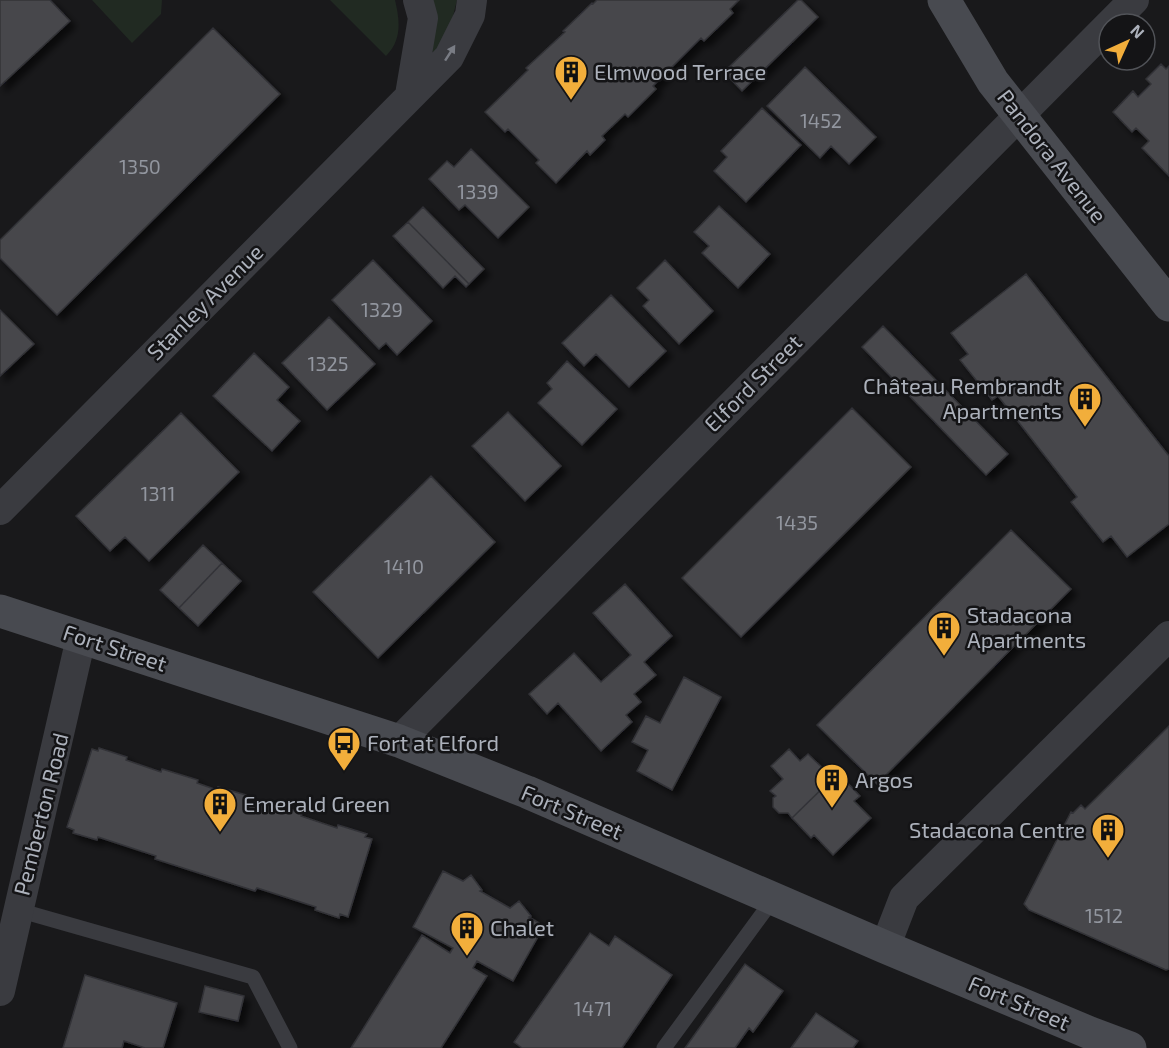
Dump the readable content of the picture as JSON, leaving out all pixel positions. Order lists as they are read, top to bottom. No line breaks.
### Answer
{"streets":{"main road":["Pandora Avenue","Fort Street"],"street":["Stanley Avenue","Elford Street","Pemberton Road"]},"crossings":[["Pandora Avenue","Elford Street"],["Elford Street","Fort Street"],["Fort Street","Pemberton Road"]],"places":{"building":["Elmwood Terrace","Château Rembrandt Apartments","Stadacona Apartments","Argos","Emerald Green","Stadacona Centre","Chalet"],"bus stop":["Fort at Elford"]},"house_numbers":["1452","1350","1339","1329","1325","1311","1435","1410","1512","1471"],"north":"top right"}
